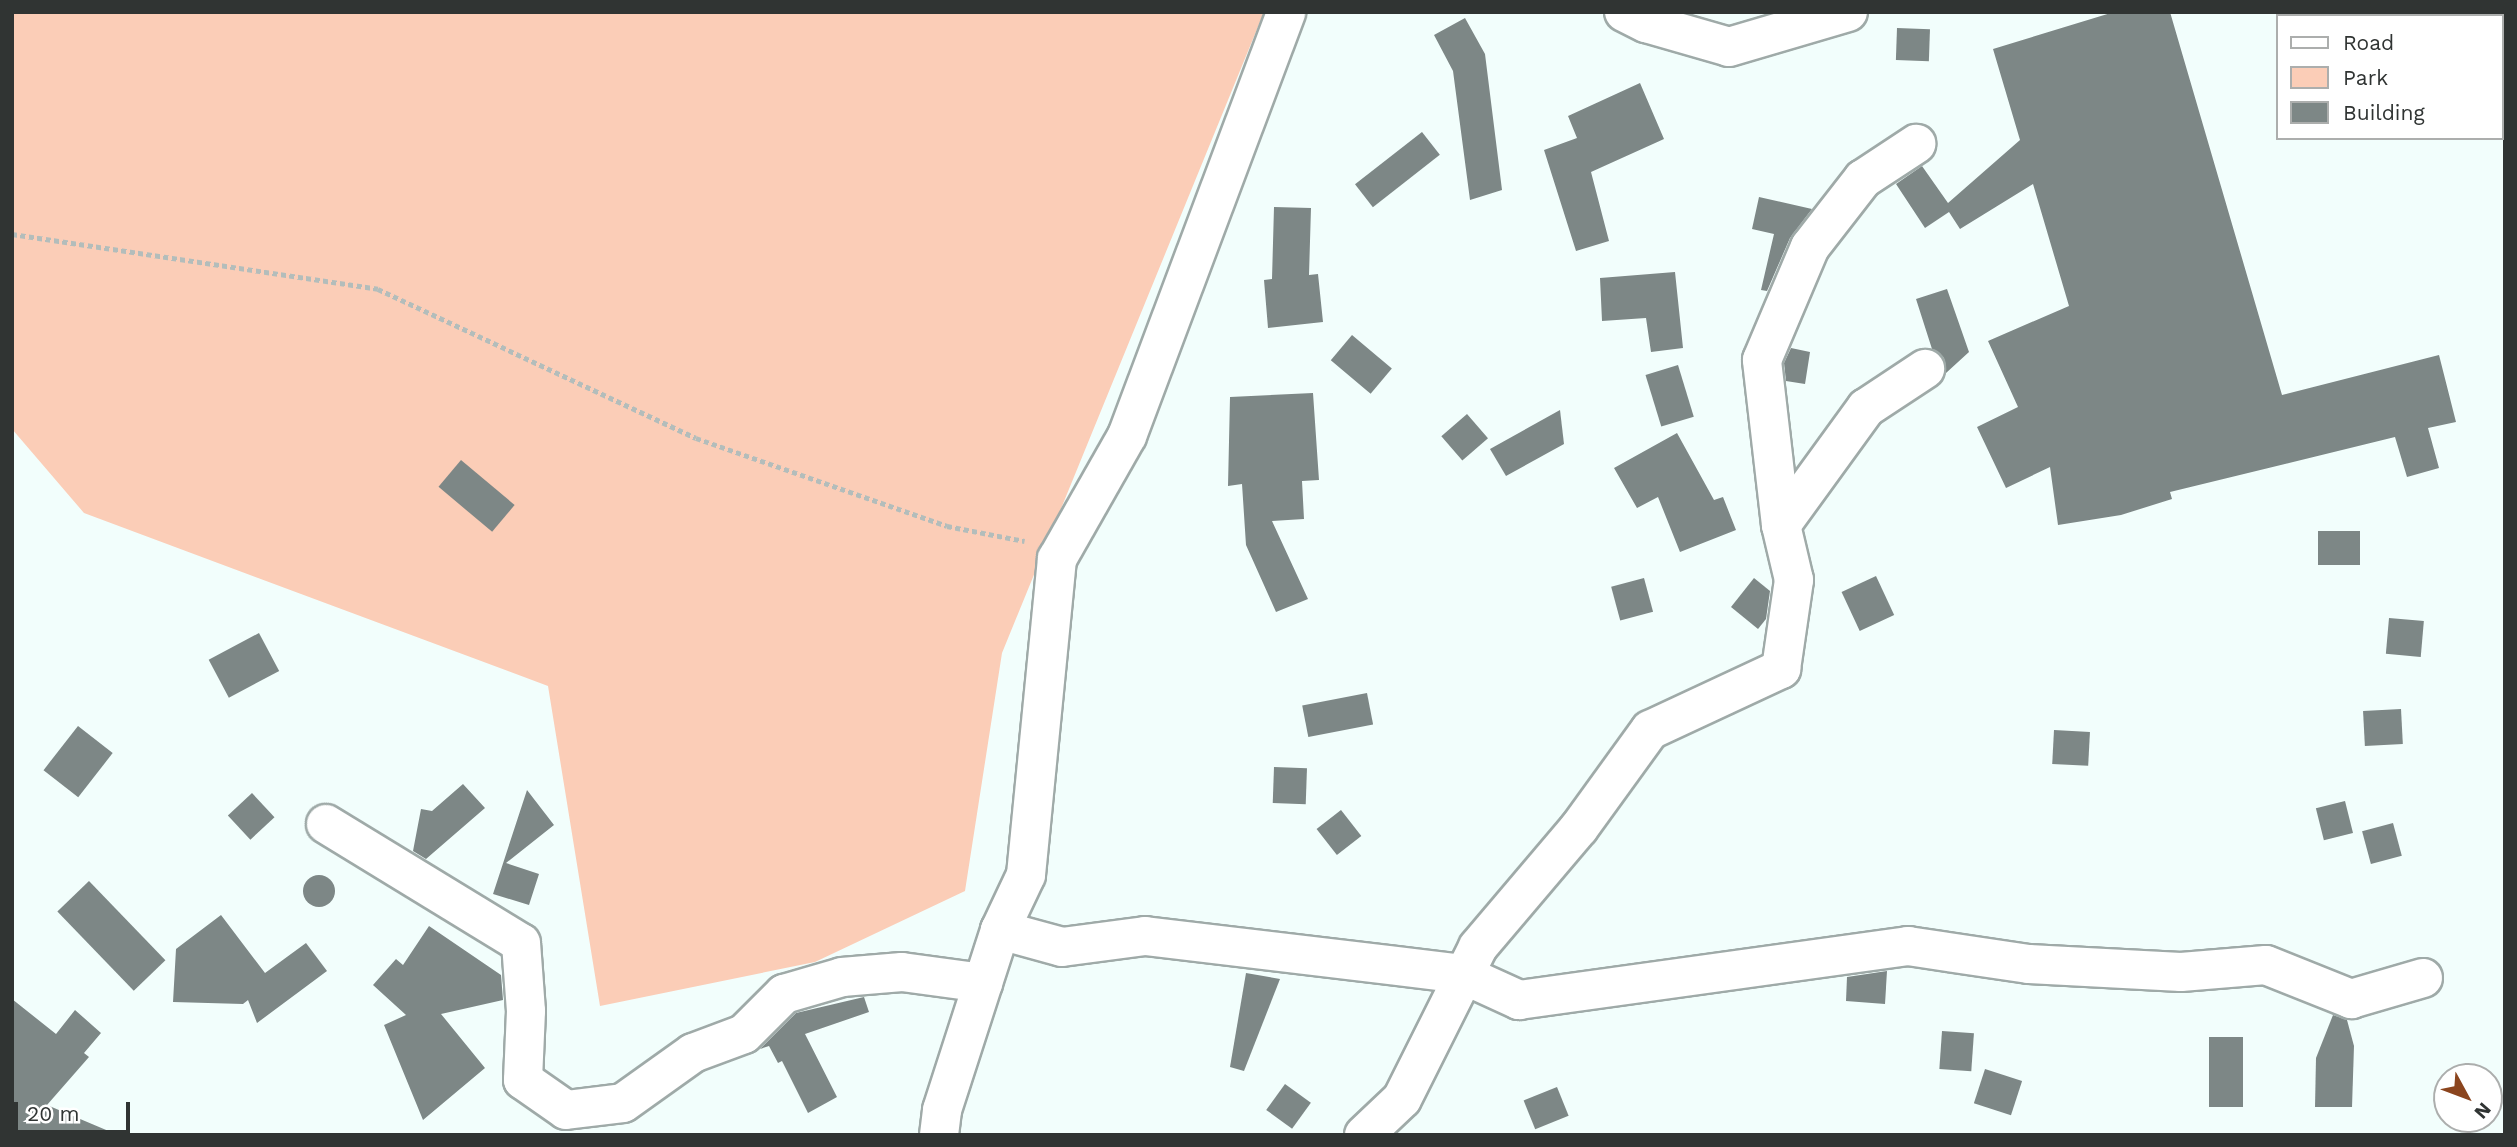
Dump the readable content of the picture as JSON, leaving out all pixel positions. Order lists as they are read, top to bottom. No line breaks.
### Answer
{"legend":["Road","Park","Building"],"scale_bar":"20 m","north":"bottom right"}
